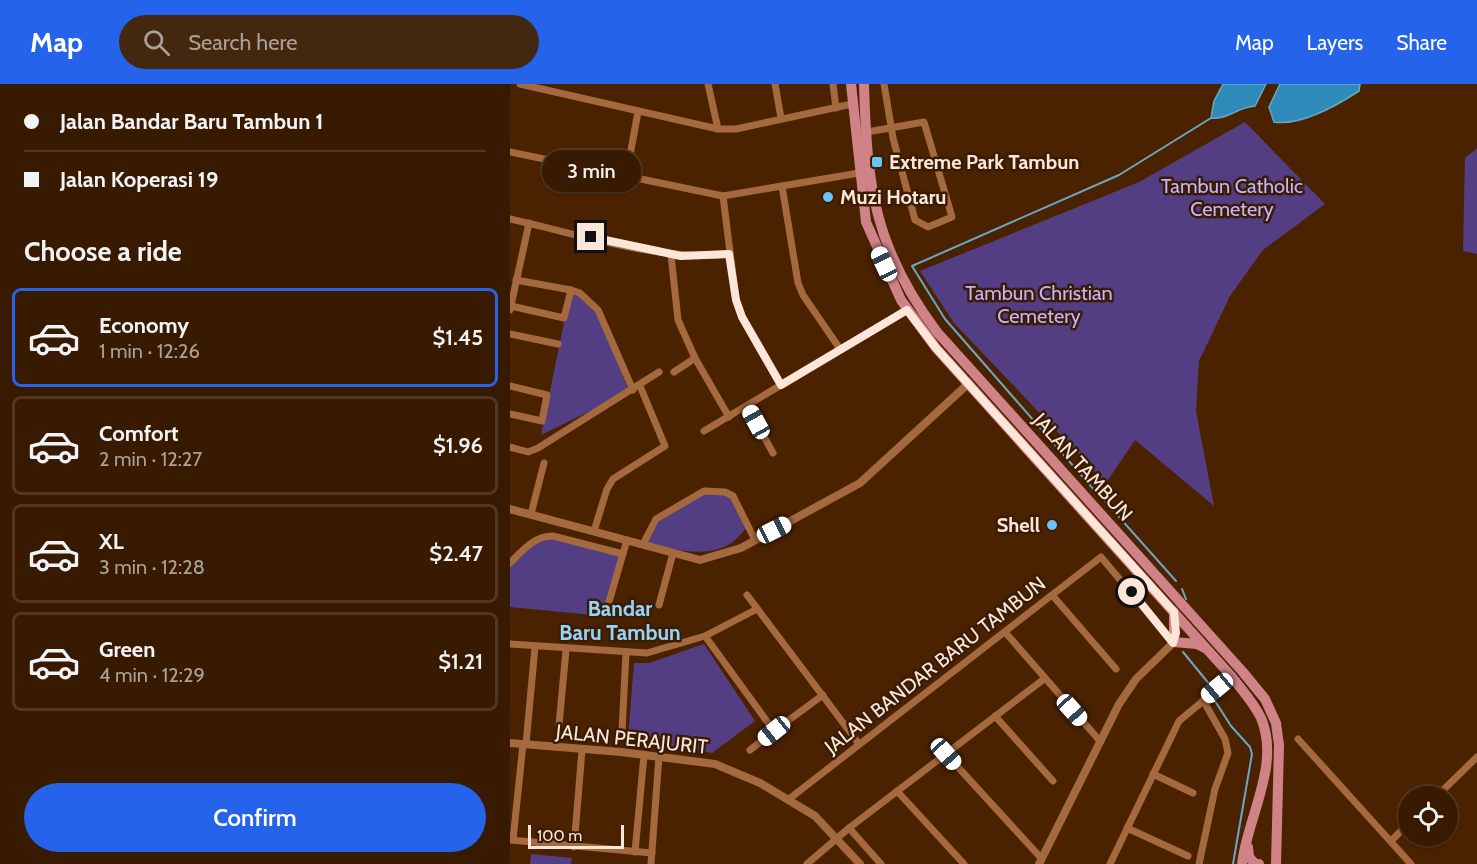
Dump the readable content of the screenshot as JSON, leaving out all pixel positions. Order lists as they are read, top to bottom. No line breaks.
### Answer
{"streets":{"main road":["JALAN TAMBUN"],"street":["JALAN BANDAR BARU TAMBUN","JALAN PERAJURIT"]},"crossings":[["JALAN BANDAR BARU TAMBUN","JALAN PERAJURIT"]],"districts":["Bandar Baru Tambun"],"parks":["Tambun Catholic Cemetery","Tambun Christian Cemetery"],"places":{"transit":["Extreme Park Tambun"],"other":["Muzi Hotaru","Shell"]},"scale_bar":"100 m","page":{"header":"Map","search":"Search here","nav":["Map","Layers","Share"],"banner":["Jalan Bandar Baru Tambun 1","Jalan Koperasi 19"],"bubble":"3 min","heading":"Choose a ride","list":[{"name":"Economy","note":"1 min · 12:26","value":"$1.45"},{"name":"Comfort","note":"2 min · 12:27","value":"$1.96"},{"name":"XL","note":"3 min · 12:28","value":"$2.47"},{"name":"Green","note":"4 min · 12:29","value":"$1.21"}],"buttons":"Confirm","scale":"100 m"}}
